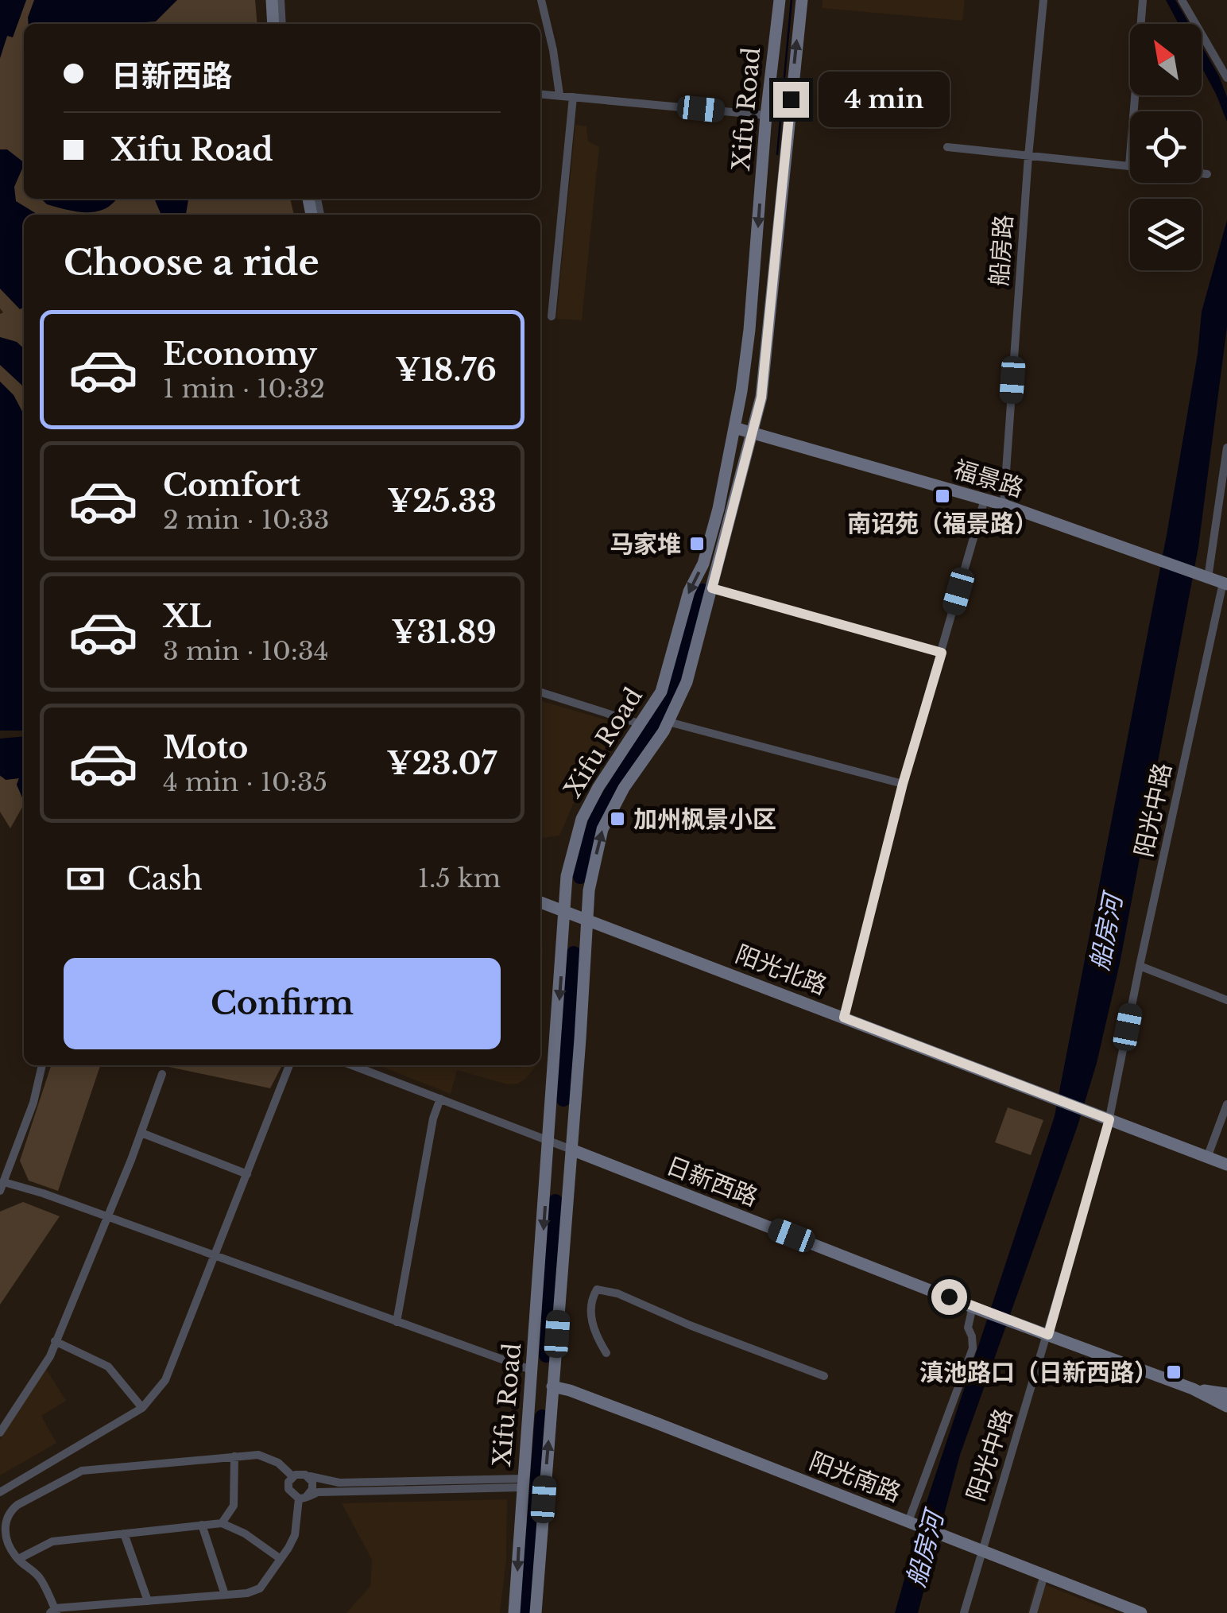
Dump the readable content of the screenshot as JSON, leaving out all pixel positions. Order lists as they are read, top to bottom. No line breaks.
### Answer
{"streets":{"main road":["Xifu Road","福景路","阳光北路","日新西路","阳光南路"],"street":["船房路","阳光中路"]},"crossings":[["Xifu Road","福景路"],["Xifu Road","阳光北路"],["Xifu Road","日新西路"],["Xifu Road","阳光南路"],["船房路","福景路"],["福景路","阳光中路"],["阳光中路","阳光北路"],["阳光中路","日新西路"],["阳光中路","阳光南路"]],"water":["船房河"],"places":{"transit":["南诏苑（福景路）","马家堆","加州枫景小区","滇池路口（日新西路）"]},"north":"top left","page":{"banner":["日新西路","Xifu Road"],"bubble":"4 min","heading":"Choose a ride","list":[{"name":"Economy","note":"1 min · 10:32","value":"¥18.76"},{"name":"Comfort","note":"2 min · 10:33","value":"¥25.33"},{"name":"XL","note":"3 min · 10:34","value":"¥31.89"},{"name":"Moto","note":"4 min · 10:35","value":"¥23.07"}],"pay":["Cash","1.5 km"],"buttons":"Confirm"}}
